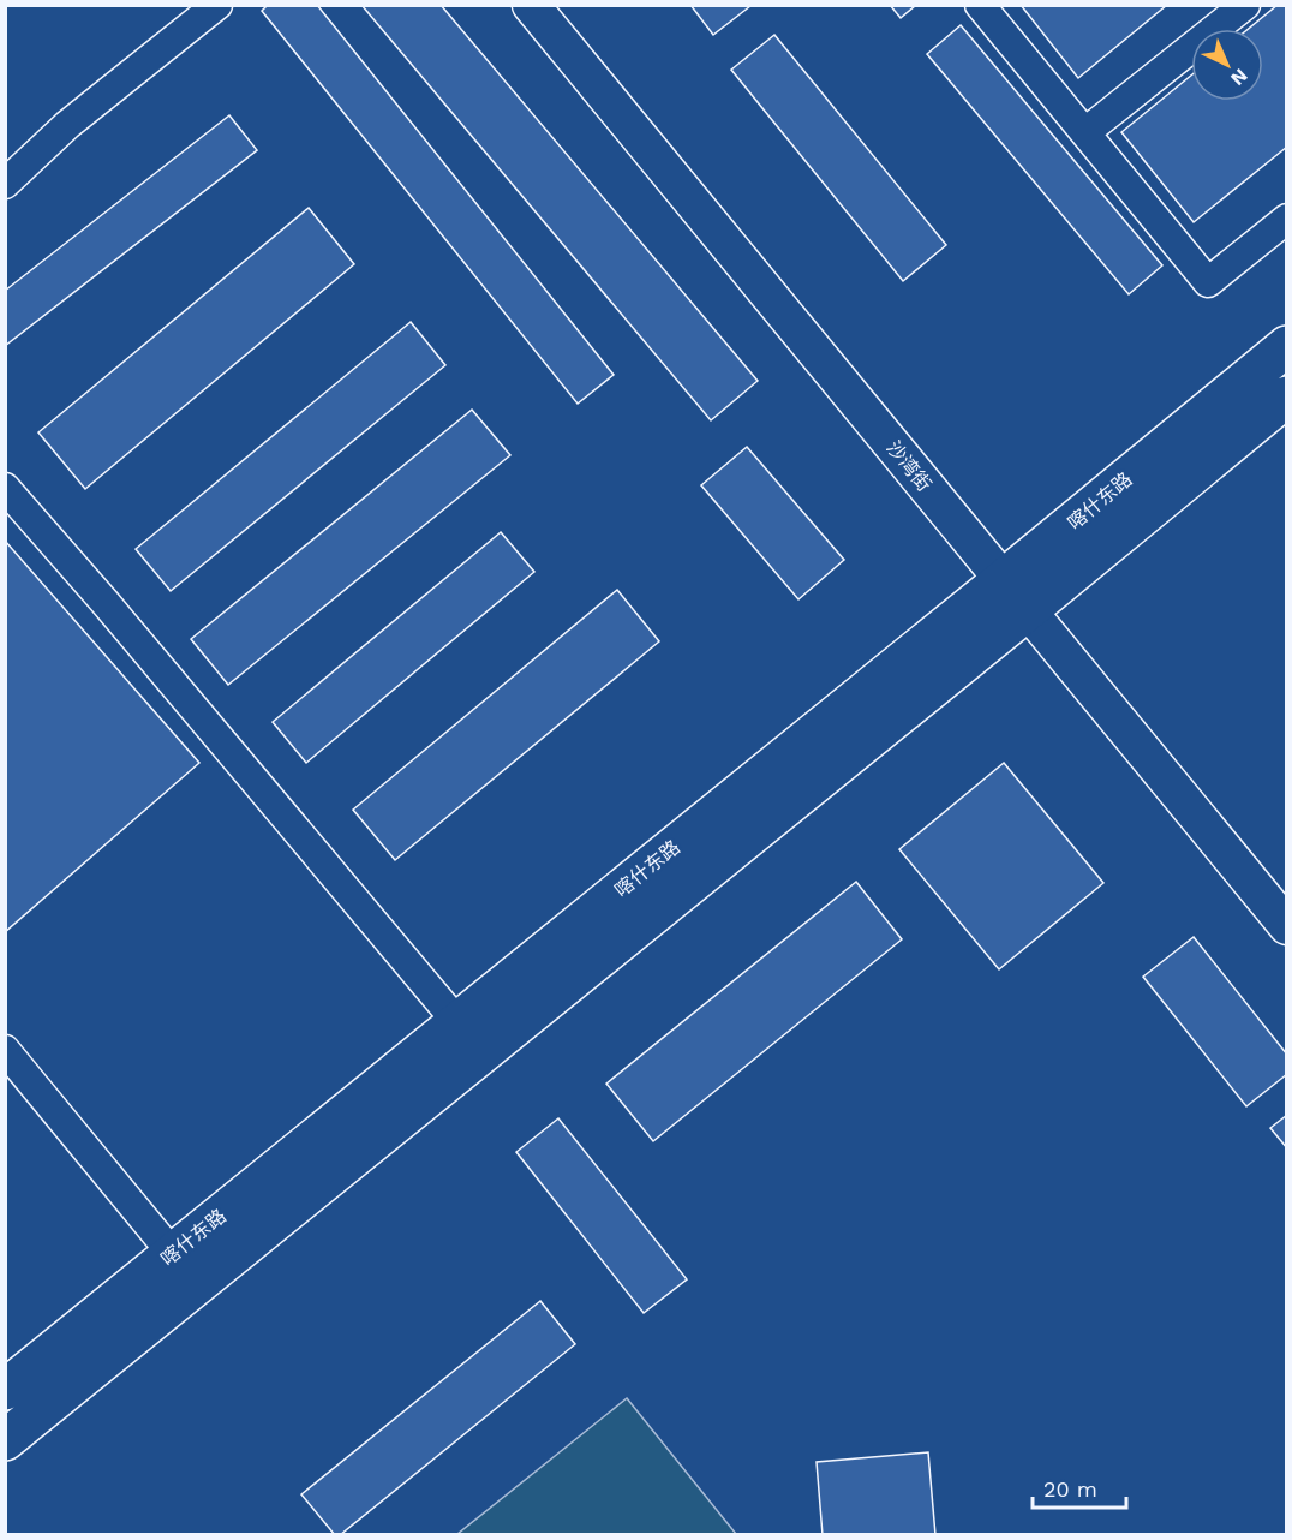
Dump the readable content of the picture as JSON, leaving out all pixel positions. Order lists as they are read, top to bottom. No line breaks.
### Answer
{"streets":{"main road":["喀什东路"],"street":["沙湾街"]},"crossings":[["沙湾街","喀什东路"]],"scale_bar":"20 m","north":"bottom right"}
